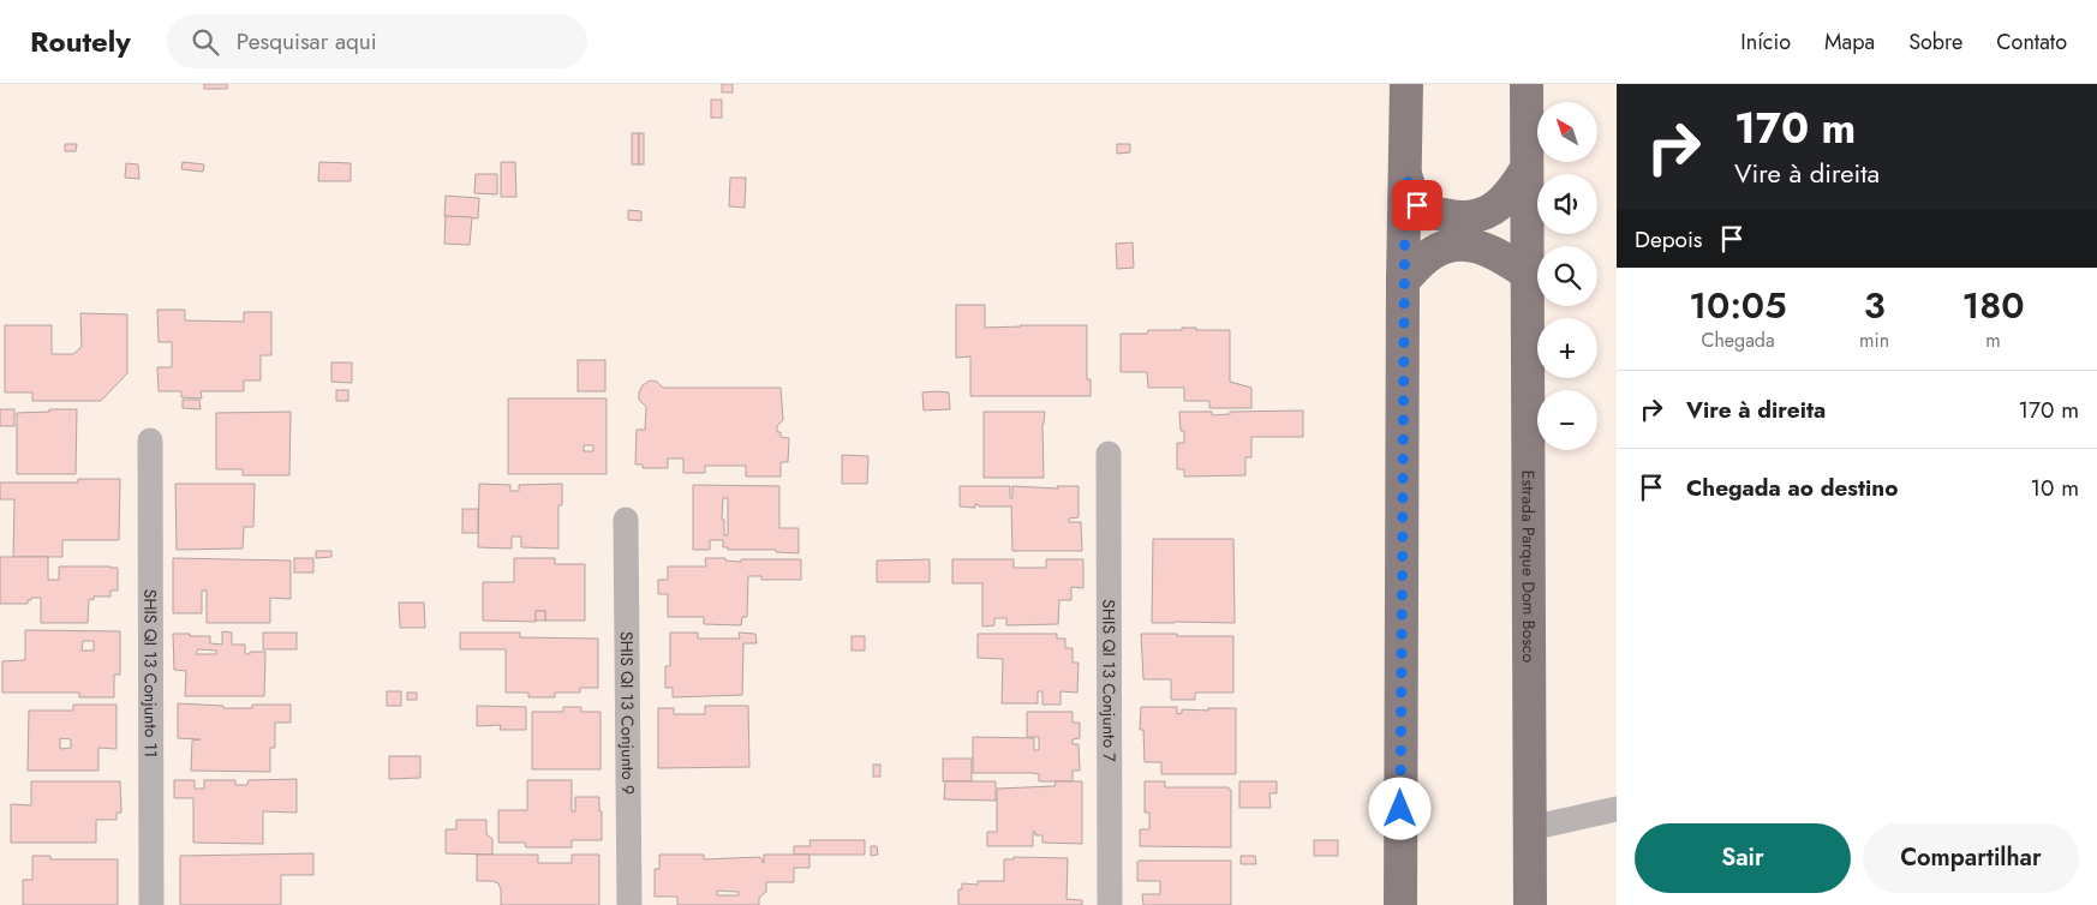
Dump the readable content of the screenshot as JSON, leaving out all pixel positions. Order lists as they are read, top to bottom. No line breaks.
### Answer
{"streets":{"main road":["Estrada Parque Dom Bosco"],"street":["SHIS QI 13 Conjunto 11","SHIS QI 13 Conjunto 7","SHIS QI 13 Conjunto 9"]},"north":"top left","page":{"header":"Routely","search":"Pesquisar aqui","nav":["Início","Mapa","Sobre","Contato"],"turn":["170 m","Vire à direita"],"map_buttons":["+","−"],"then":"Depois","eta":["10:05","Chegada","3","min","180","m"],"list":[{"name":"Vire à direita","value":"170 m"},{"name":"Chegada ao destino","value":"10 m"}],"buttons":["Sair","Compartilhar"]}}
